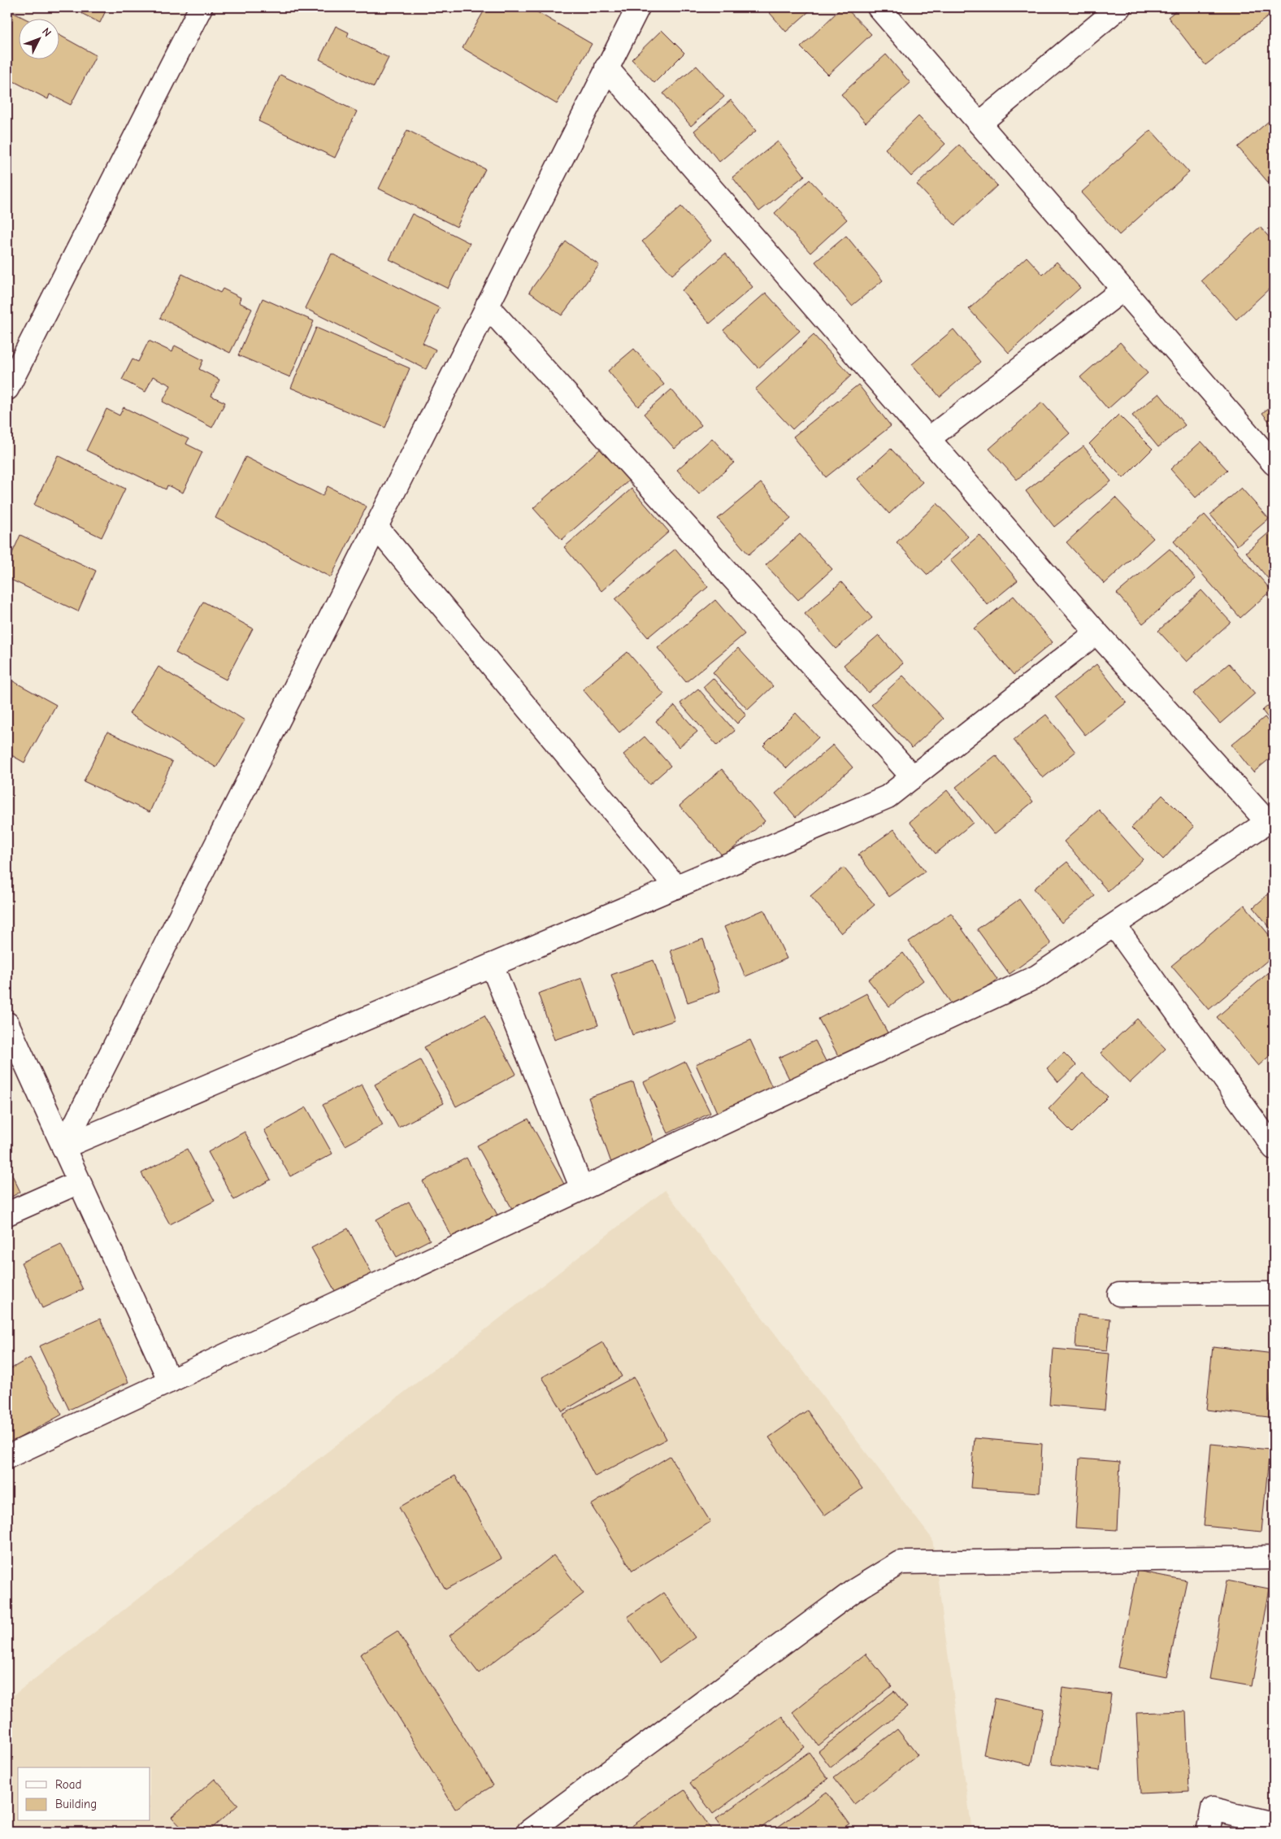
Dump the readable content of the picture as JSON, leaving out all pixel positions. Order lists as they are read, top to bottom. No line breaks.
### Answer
{"legend":["Road","Building"],"north":"top right"}
